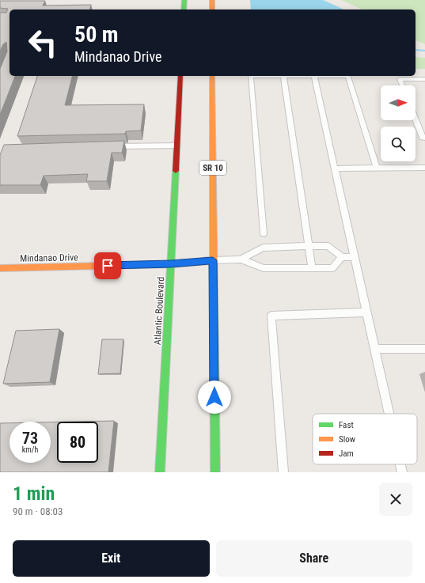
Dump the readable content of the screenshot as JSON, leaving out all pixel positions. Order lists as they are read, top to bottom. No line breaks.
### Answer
{"streets":{"main road":["SR 10","Mindanao Drive","Atlantic Boulevard"]},"crossings":[["SR 10","Mindanao Drive"],["Mindanao Drive","Atlantic Boulevard"]],"legend":["Fast","Slow","Jam"],"north":"right","page":{"turn":["50 m","Mindanao Drive"],"speed":"73 km/h","limit":"80","heading":["1 min","90 m · 08:03"],"buttons":["Exit","Share"]}}
